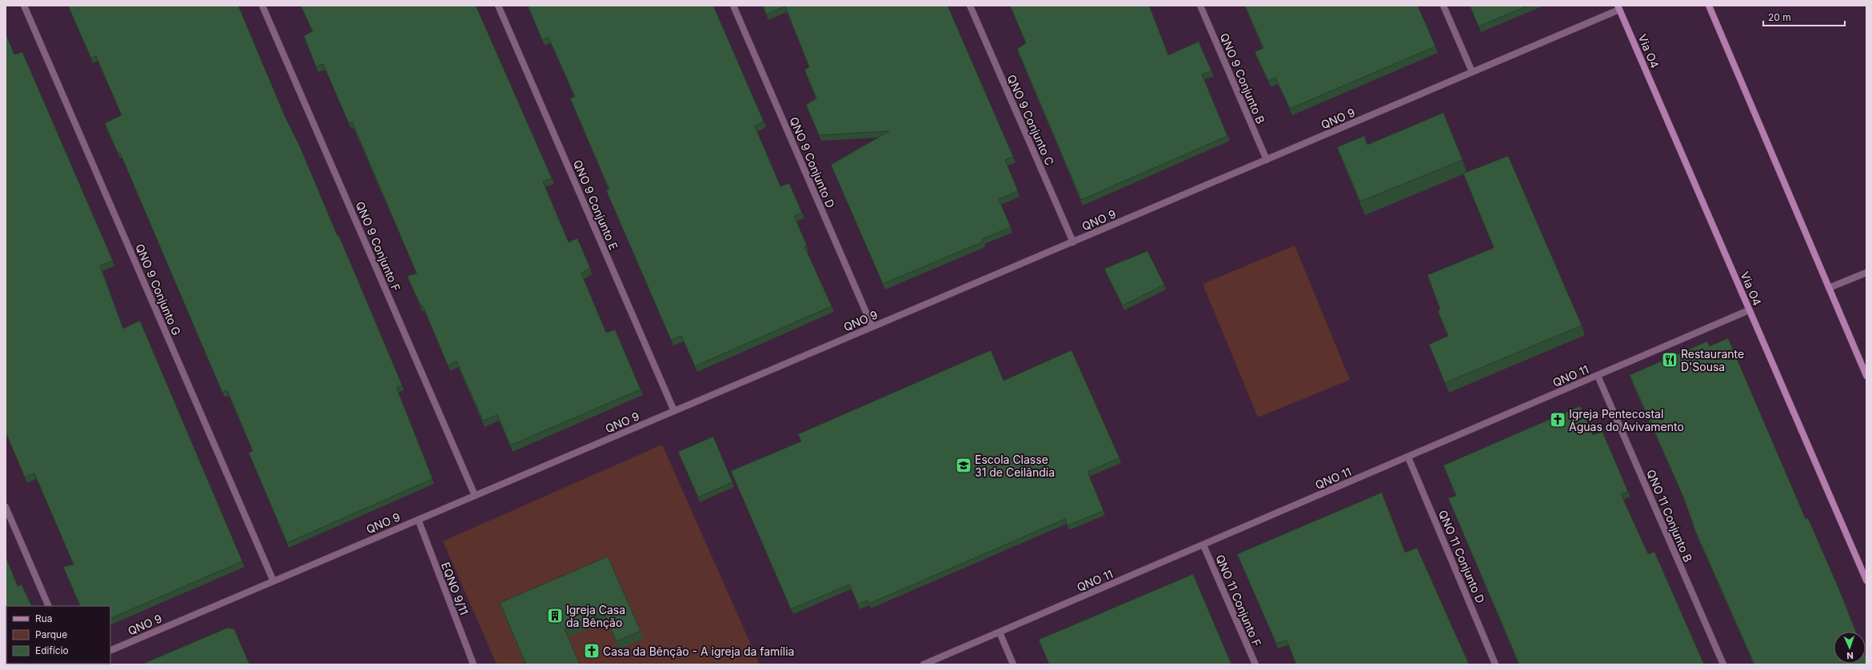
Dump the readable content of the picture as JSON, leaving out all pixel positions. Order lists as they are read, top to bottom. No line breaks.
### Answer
{"streets":{"main road":["Via O4"],"street":["QNO 9 Conjunto B","QNO 9","QNO 9 Conjunto C","QNO 9 Conjunto D","QNO 9 Conjunto E","QNO 9 Conjunto F","QNO 9 Conjunto G","QNO 11","QNO 11 Conjunto B","QNO 11 Conjunto D","EQNO 9/11","QNO 11 Conjunto F"]},"crossings":[["Via O4","QNO 9"],["Via O4","QNO 11"],["QNO 9 Conjunto B","QNO 9"],["QNO 9","QNO 9 Conjunto C"],["QNO 9","QNO 9 Conjunto D"],["QNO 9","QNO 9 Conjunto E"],["QNO 9","QNO 9 Conjunto F"],["QNO 9","QNO 9 Conjunto G"],["QNO 9","EQNO 9/11"],["QNO 11","QNO 11 Conjunto B"],["QNO 11","QNO 11 Conjunto D"],["QNO 11","QNO 11 Conjunto F"]],"places":{"restaurant":["Restaurante D'Sousa"],"church":["Igreja Pentecostal Águas do Avivamento","Casa da Bênção - A igreja da família"],"school or university":["Escola Classe 31 de Ceilândia"],"building":["Igreja Casa da Bênção"]},"legend":["Rua","Parque","Edifício"],"scale_bar":"20 m","north":"bottom"}
